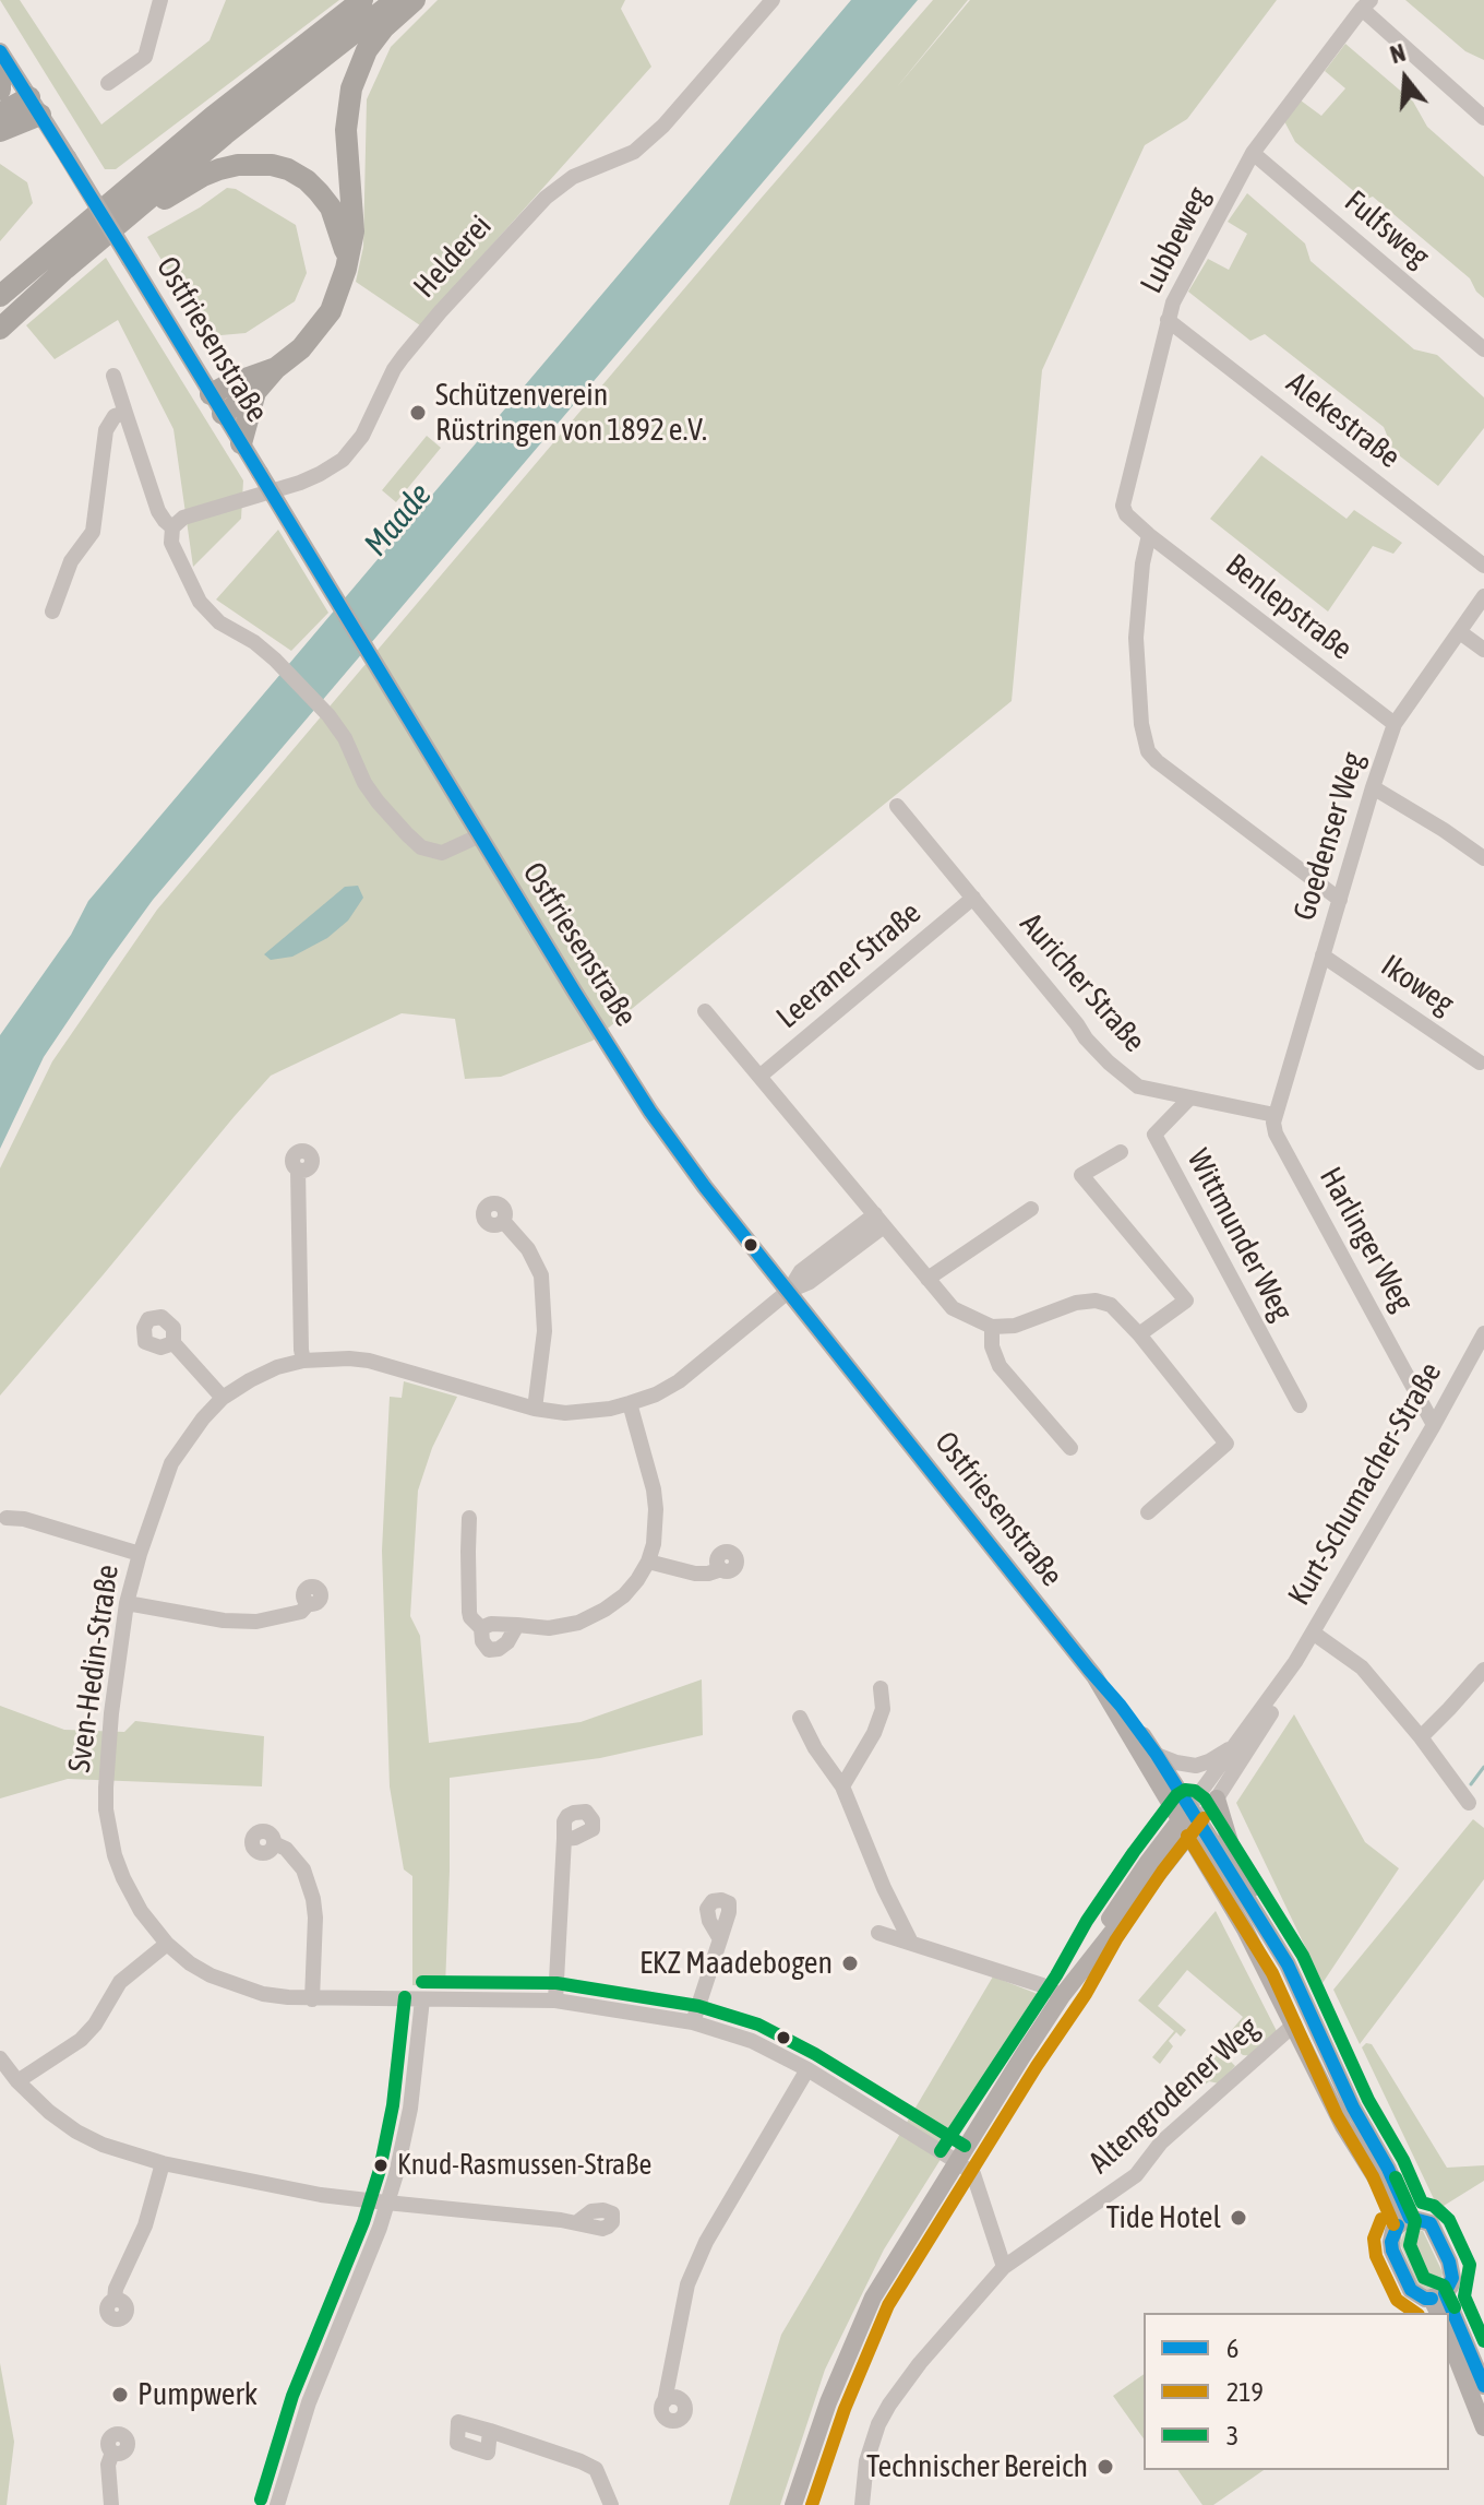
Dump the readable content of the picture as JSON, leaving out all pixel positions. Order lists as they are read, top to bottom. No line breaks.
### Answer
{"streets":{"main road":["Ostfriesenstraße","Kurt-Schumacher-Straße"],"street":["Fulfsweg","Lubbeweg","Helderei","Alekestraße","Benlepstraße","Goedenser Weg","Leeraner Straße","Auricher Straße","Ikoweg","Wittmunder Weg","Harlinger Weg","Sven-Hedin-Straße","Altengrodener Weg"]},"crossings":[["Fulfsweg","Lubbeweg"],["Lubbeweg","Alekestraße"],["Lubbeweg","Benlepstraße"],["Ostfriesenstraße","Kurt-Schumacher-Straße"],["Ostfriesenstraße","Sven-Hedin-Straße"],["Benlepstraße","Goedenser Weg"],["Goedenser Weg","Auricher Straße"],["Goedenser Weg","Ikoweg"],["Goedenser Weg","Harlinger Weg"],["Leeraner Straße","Auricher Straße"],["Auricher Straße","Wittmunder Weg"],["Auricher Straße","Harlinger Weg"],["Harlinger Weg","Kurt-Schumacher-Straße"],["Kurt-Schumacher-Straße","Sven-Hedin-Straße"]],"water":["Maade"],"places":["Schützenverein Rüstringen von 1892 e.V.","EKZ Maadebogen","Knud-Rasmussen-Straße","Tide Hotel","Pumpwerk","Technischer Bereich"],"lines":["transit line 6","transit line 3","transit line 219"],"legend":["6","219","3"],"north":"top"}
